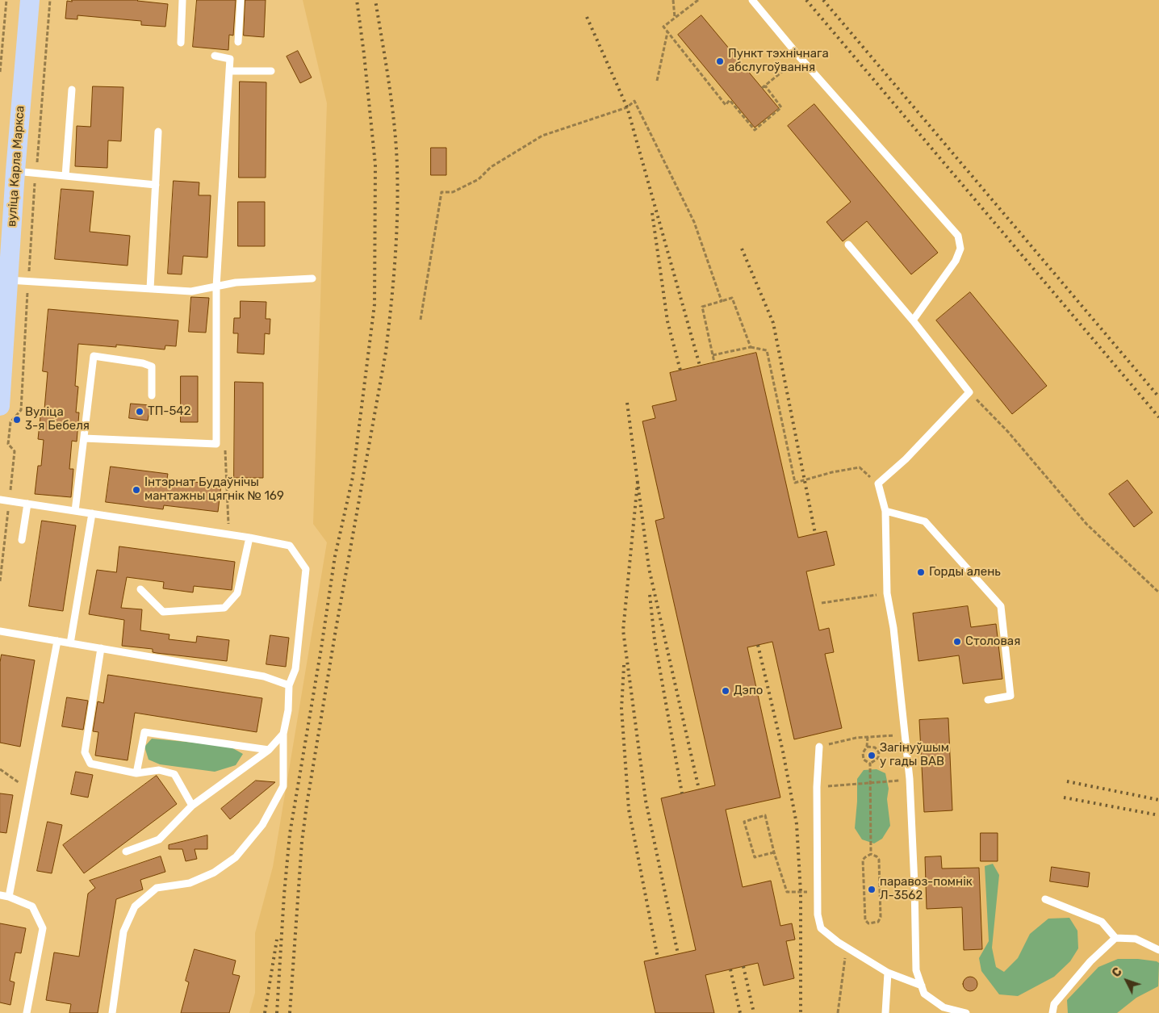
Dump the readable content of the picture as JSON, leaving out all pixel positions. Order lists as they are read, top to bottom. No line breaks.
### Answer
{"streets":{"main road":["вуліца Карла Маркса"]},"places":["Пункт тэхнічнага абслугоўвання","ТП-542","Вуліца 3-я Бебеля","Інтэрнат Будаўнічы мантажны цягнік № 169","Горды алень","Столовая","Дэпо","Загінуўшым у гады ВАВ","паравоз-помнік Л-3562"],"north":"top left"}
